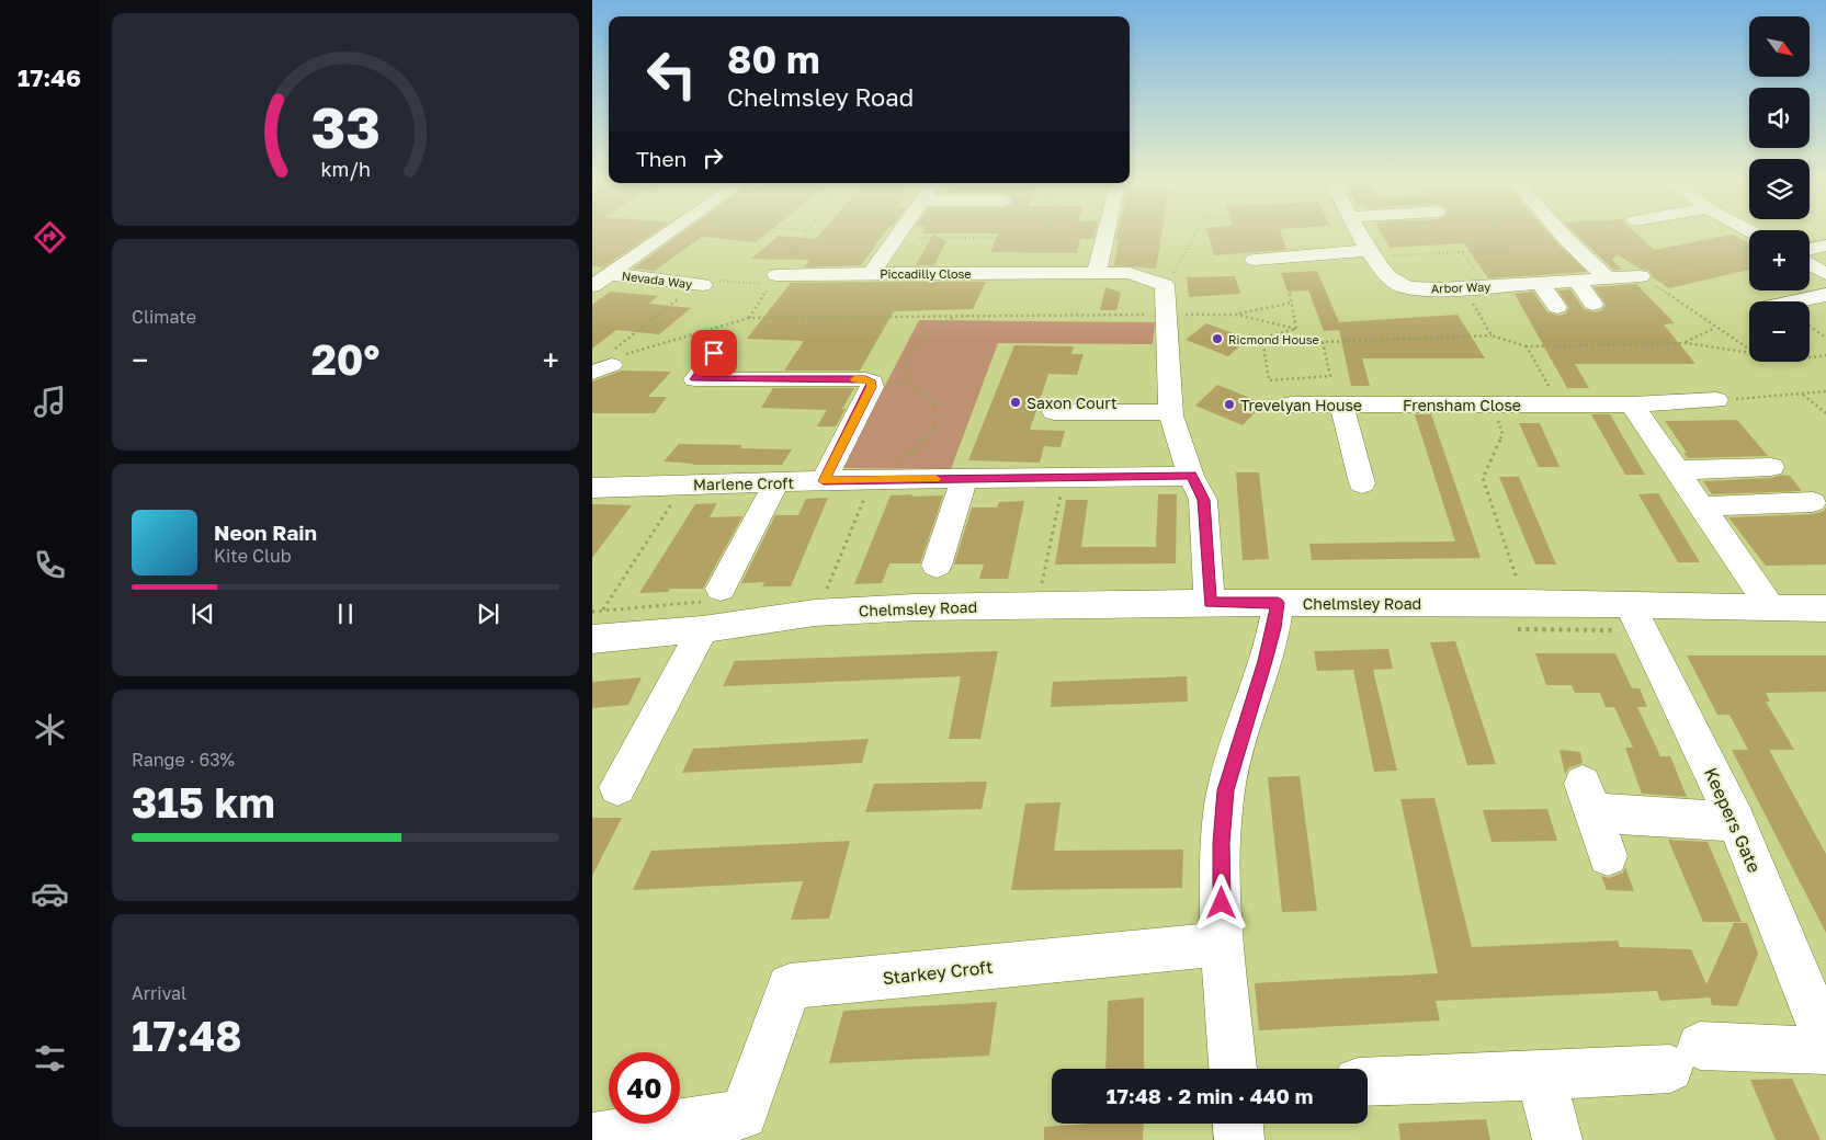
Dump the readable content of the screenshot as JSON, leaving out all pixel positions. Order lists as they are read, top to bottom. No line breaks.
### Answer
{"streets":{"street":["Piccadilly Close","Nevada Way","Arbor Way","Frensham Close","Marlene Croft","Chelmsley Road","Keepers Gate","Starkey Croft"]},"crossings":[["Chelmsley Road","Keepers Gate"]],"places":["Ricmond House","Saxon Court","Trevelyan House"],"north":"bottom right","page":{"tabs":"17:46","map_buttons":["+","−"],"turn":["80 m","Chelmsley Road"],"then":"Then","tile":["Climate",["Range · 63%","315 km"],["Arrival","17:48"]],"heat":["−","20°","+"],"song":["Neon Rain","Kite Club"],"limit":"40","trip":"17:48 · 2 min · 440 m","gauge":["33","km/h"]}}
